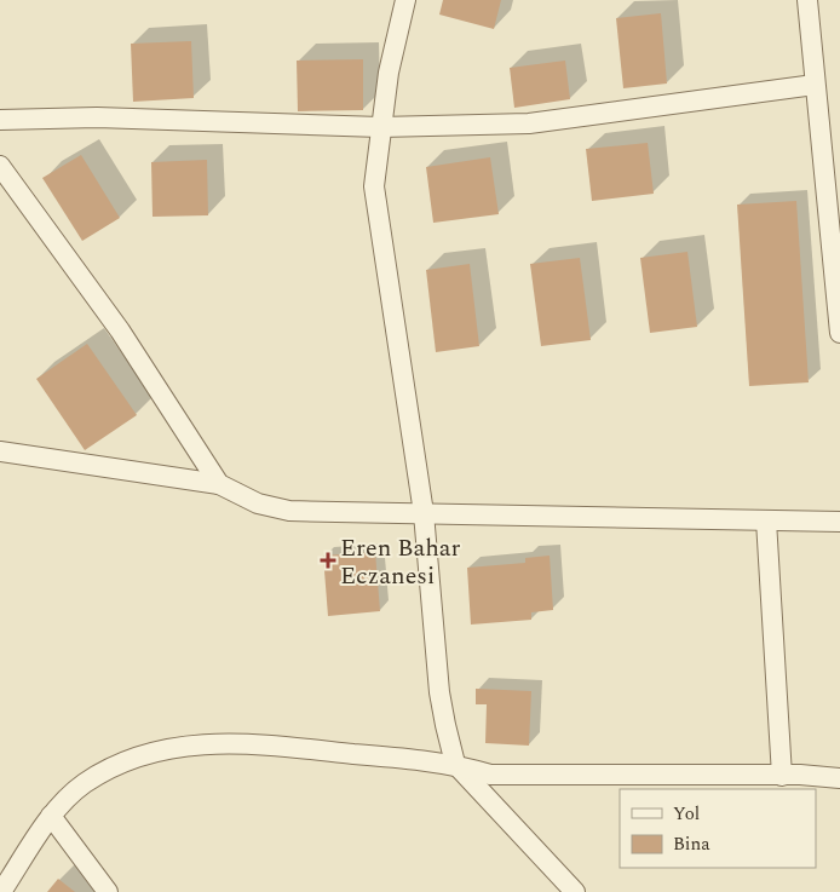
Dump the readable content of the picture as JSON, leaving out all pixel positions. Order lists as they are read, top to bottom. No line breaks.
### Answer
{"places":{"health":["Eren Bahar Eczanesi"]},"legend":["Yol","Bina"]}
